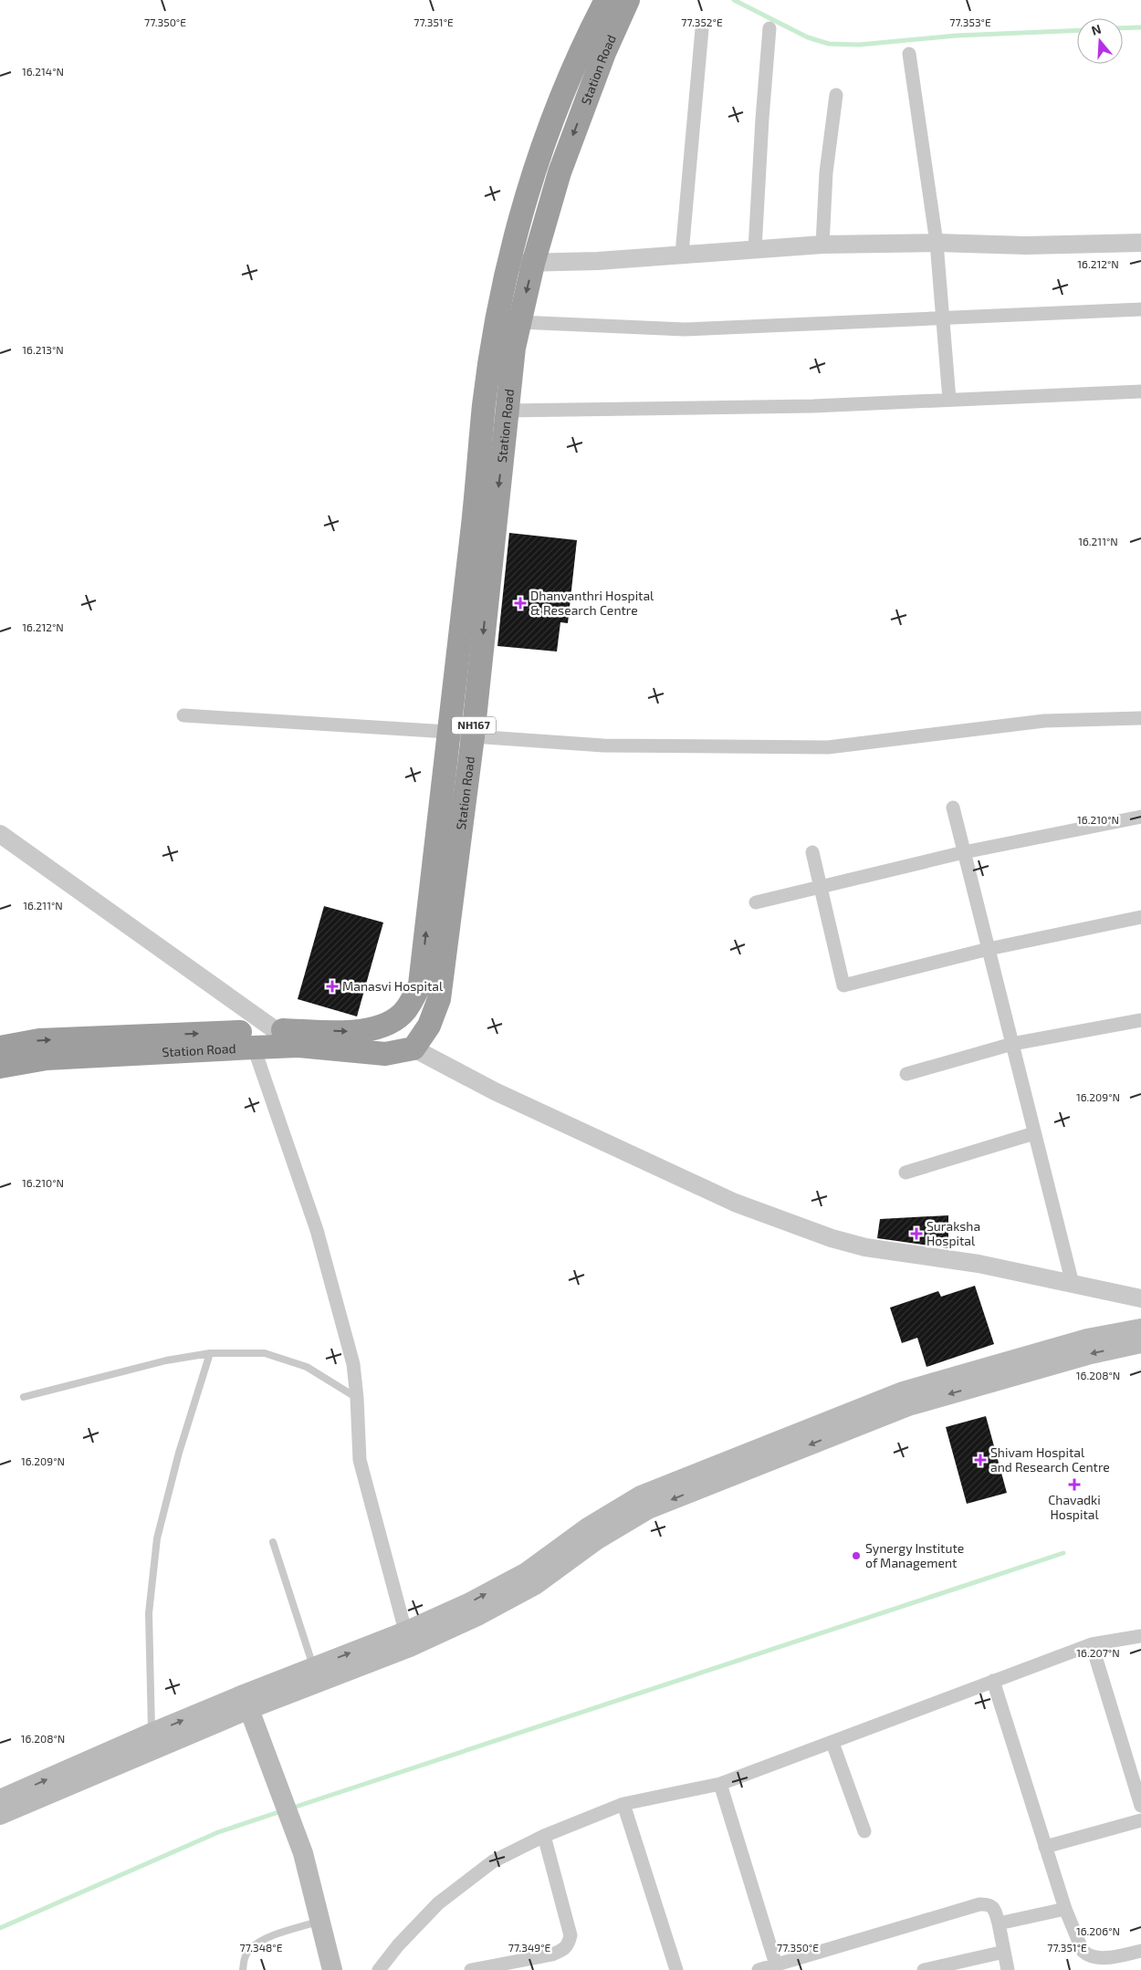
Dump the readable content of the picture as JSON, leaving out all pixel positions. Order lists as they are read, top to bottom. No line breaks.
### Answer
{"streets":{"highway":["Station Road","NH167"]},"places":{"health":["Dhanvanthri Hospital & Research Centre","Manasvi Hospital","Suraksha Hospital","Shivam Hospital and Research Centre","Chavadki Hospital"],"other":["Synergy Institute of Management"]},"north":"top","coordinates":["77.350°E","77.351°E","77.352°E","77.353°E","16.214°N","16.212°N","16.213°N","16.211°N","16.210°N","16.209°N","16.208°N","16.207°N","16.206°N","77.348°E","77.349°E"]}
